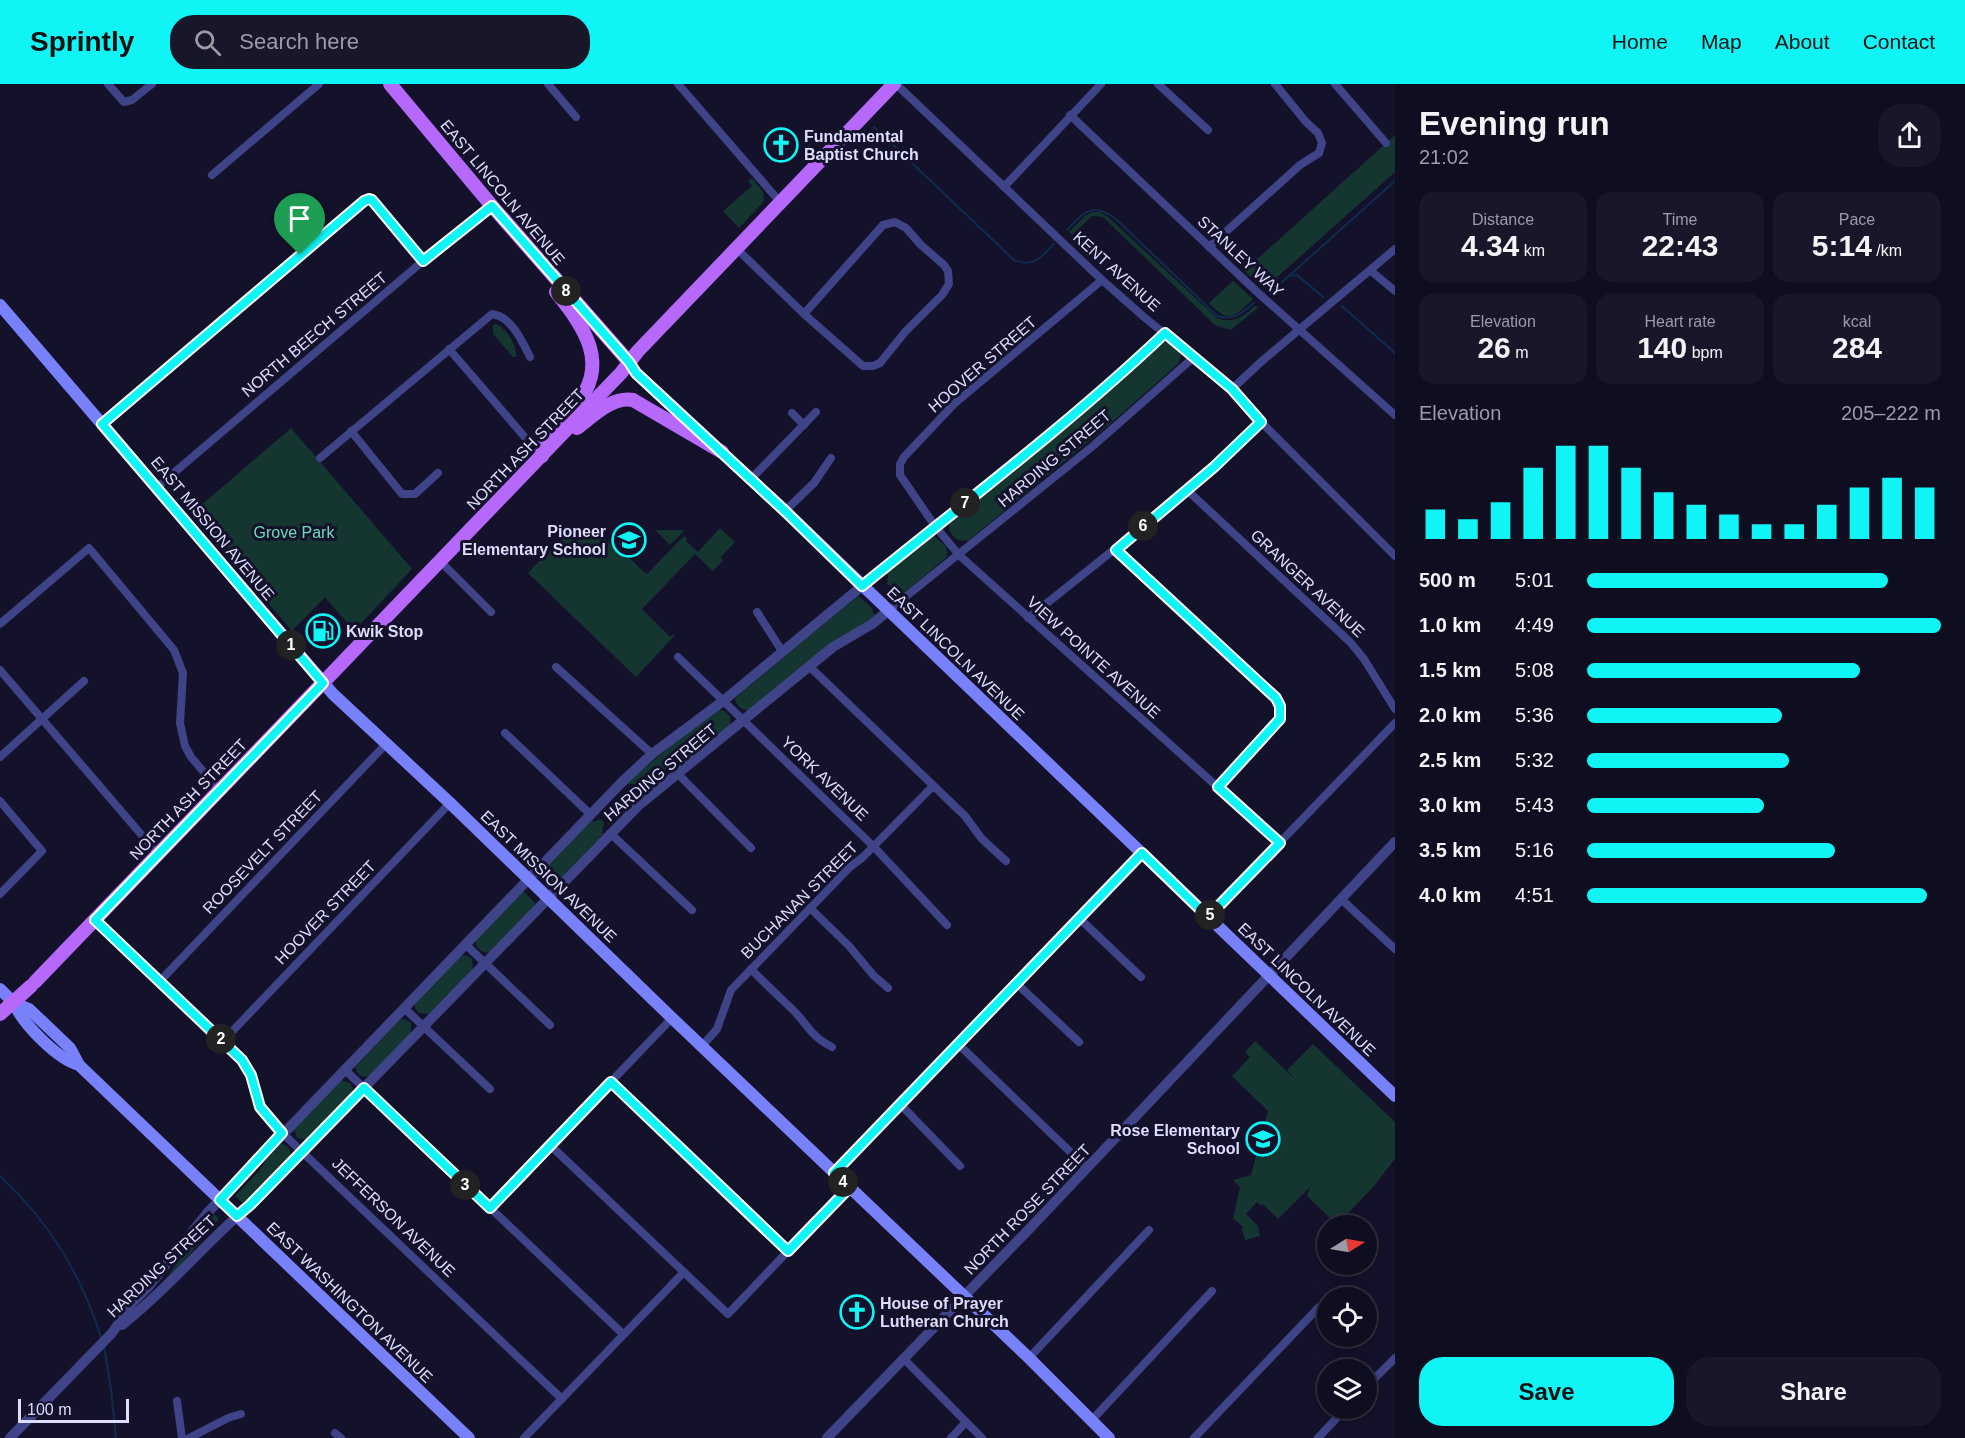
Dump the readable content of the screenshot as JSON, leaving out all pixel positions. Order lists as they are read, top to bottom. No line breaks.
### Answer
{"streets":{"main road":["EAST LINCOLN AVENUE","NORTH ASH STREET","EAST MISSION AVENUE","EAST WASHINGTON AVENUE"],"street":["STANLEY WAY","KENT AVENUE","NORTH BEECH STREET","HOOVER STREET","HARDING STREET","GRANGER AVENUE","VIEW POINTE AVENUE","YORK AVENUE","ROOSEVELT STREET","BUCHANAN STREET","NORTH ROSE STREET","JEFFERSON AVENUE"]},"crossings":[["EAST LINCOLN AVENUE","NORTH BEECH STREET"],["EAST LINCOLN AVENUE","NORTH ASH STREET"],["EAST LINCOLN AVENUE","HARDING STREET"],["EAST LINCOLN AVENUE","NORTH ROSE STREET"],["KENT AVENUE","HOOVER STREET"],["KENT AVENUE","NORTH ASH STREET"],["KENT AVENUE","HARDING STREET"],["NORTH BEECH STREET","EAST MISSION AVENUE"],["HOOVER STREET","EAST MISSION AVENUE"],["HOOVER STREET","VIEW POINTE AVENUE"],["HOOVER STREET","JEFFERSON AVENUE"],["NORTH ASH STREET","EAST MISSION AVENUE"],["NORTH ASH STREET","JEFFERSON AVENUE"],["NORTH ASH STREET","EAST WASHINGTON AVENUE"],["HARDING STREET","EAST MISSION AVENUE"],["HARDING STREET","VIEW POINTE AVENUE"],["HARDING STREET","YORK AVENUE"],["HARDING STREET","JEFFERSON AVENUE"],["HARDING STREET","EAST WASHINGTON AVENUE"],["EAST MISSION AVENUE","ROOSEVELT STREET"],["EAST MISSION AVENUE","BUCHANAN STREET"],["EAST MISSION AVENUE","NORTH ROSE STREET"],["YORK AVENUE","BUCHANAN STREET"],["ROOSEVELT STREET","JEFFERSON AVENUE"]],"parks":["Grove Park"],"places":{"church":["Fundamental Baptist Church","House of Prayer Lutheran Church"],"school or university":["Pioneer Elementary School","Rose Elementary School"],"fuel station":["Kwik Stop"]},"scale_bar":"100 m","north":"right","page":{"header":"Sprintly","search":"Search here","nav":["Home","Map","About","Contact"],"heading":["Evening run","21:02"],"stats":[["Distance","4.34 km"],["Time","22:43"],["Pace","5:14 /km"],["Elevation","26 m"],["Heart rate","140 bpm"],["kcal","284"]],"pins":["8","7","6","1","5","2","4","3"],"chart":["Elevation","205–222 m"],"list":[{"name":"500 m","note":"5:01"},{"name":"1.0 km","note":"4:49"},{"name":"1.5 km","note":"5:08"},{"name":"2.0 km","note":"5:36"},{"name":"2.5 km","note":"5:32"},{"name":"3.0 km","note":"5:43"},{"name":"3.5 km","note":"5:16"},{"name":"4.0 km","note":"4:51"}],"buttons":["Save","Share"],"scale":"100 m"}}
